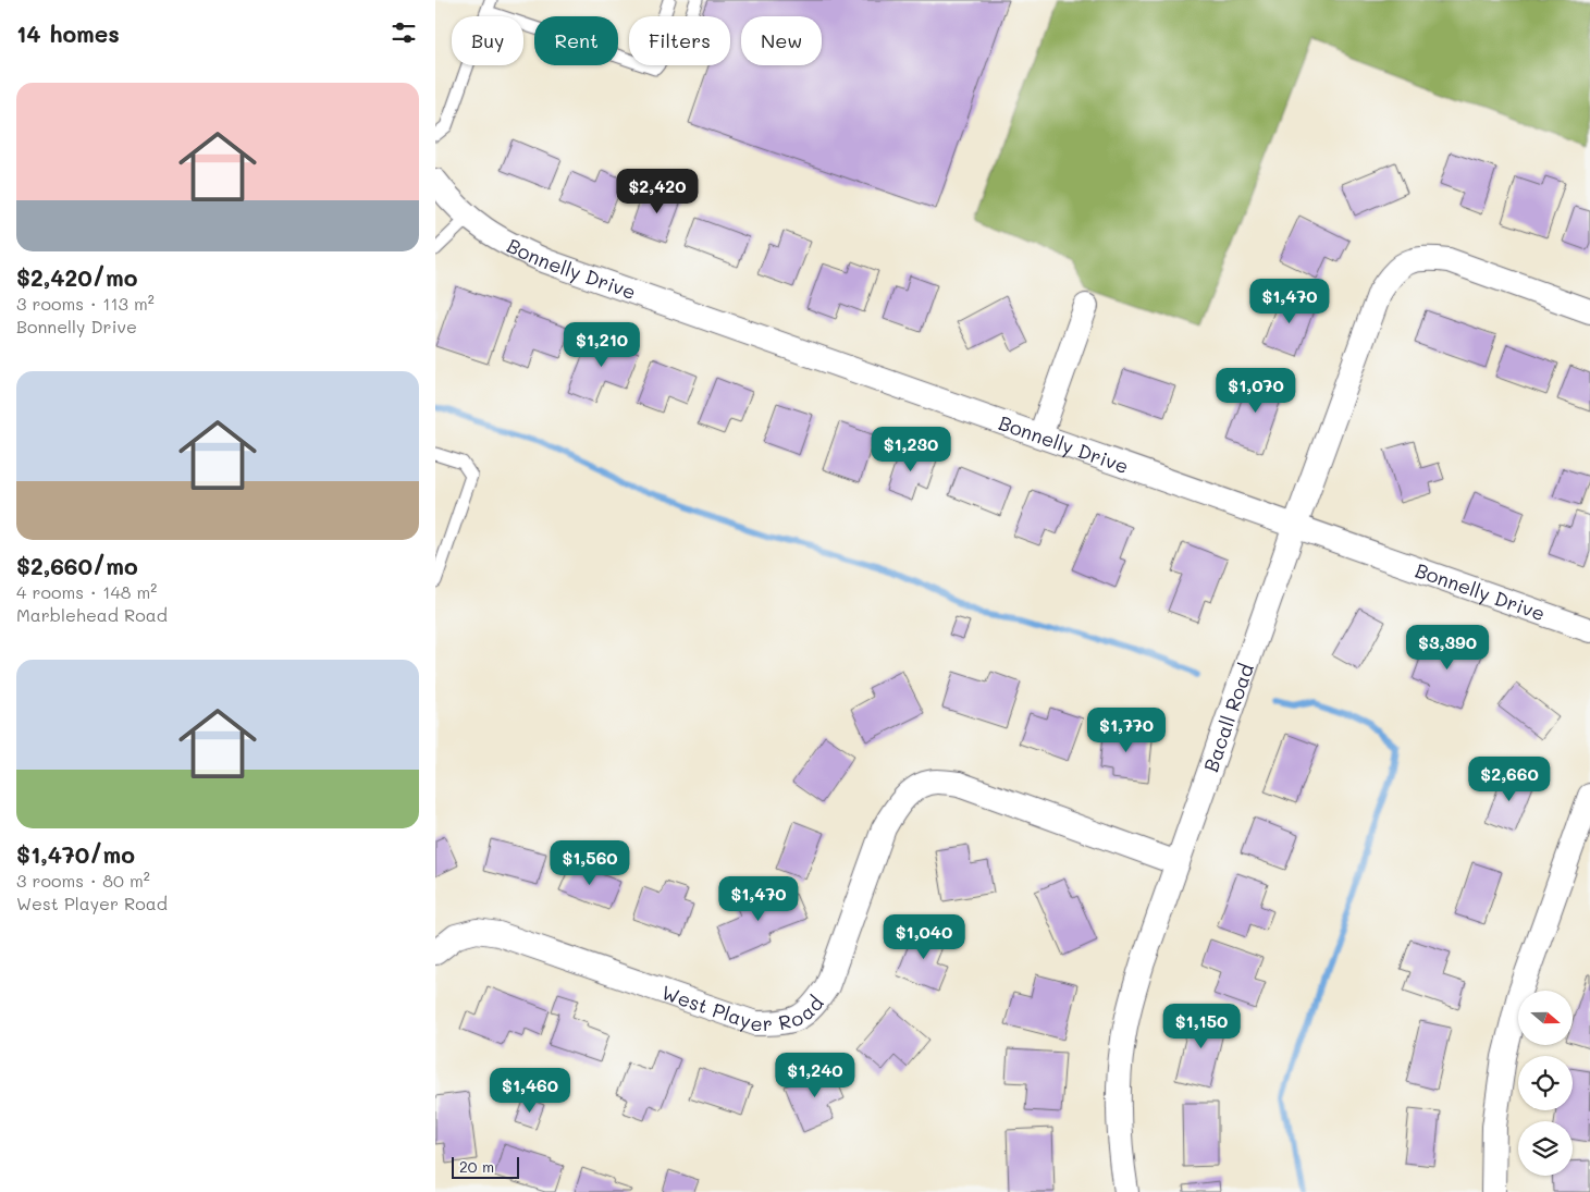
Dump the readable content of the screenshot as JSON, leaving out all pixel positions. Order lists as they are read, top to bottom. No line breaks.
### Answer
{"streets":{"street":["Bonnelly Drive","Bacall Road","West Player Road"]},"crossings":[["Bonnelly Drive","Bacall Road"],["Bacall Road","West Player Road"]],"scale_bar":"20 m","north":"right","page":{"heading":"14 homes","chip":["Buy","Rent","Filters","New"],"list":[{"name":"$2,420/mo","note":"3 rooms · 113 m² · Bonnelly Drive"},{"name":"$2,660/mo","note":"4 rooms · 148 m² · Marblehead Road"},{"name":"$1,470/mo","note":"3 rooms · 80 m² · West Player Road"}],"price":["$2,420","$1,470","$1,210","$1,070","$1,230","$3,390","$1,770","$2,660","$1,560","$1,470","$1,040","$1,150","$1,240","$1,460"],"scale":"20 m"}}
